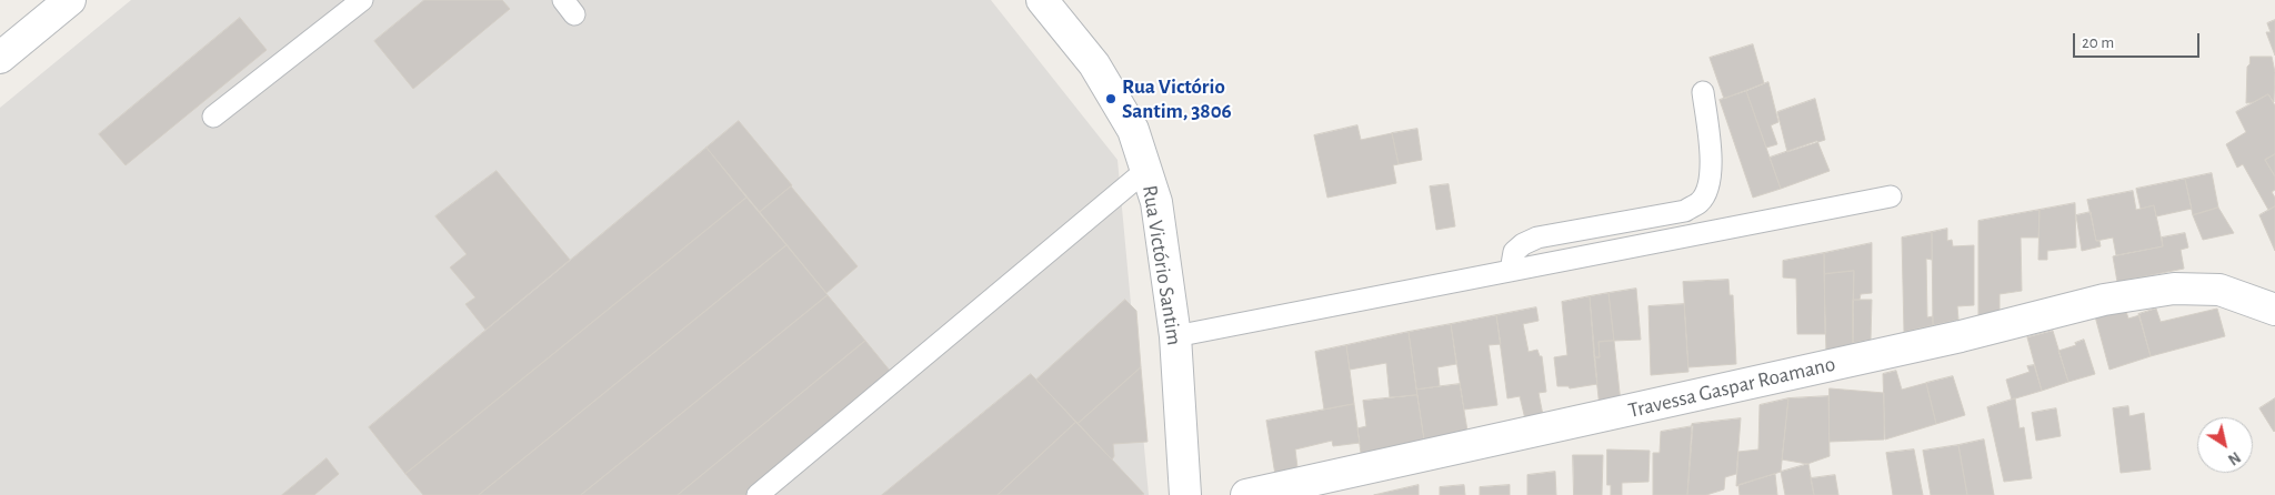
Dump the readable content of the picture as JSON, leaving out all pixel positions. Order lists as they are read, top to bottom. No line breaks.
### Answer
{"streets":{"street":["Rua Victório Santim","Travessa Gaspar Roamano"]},"places":["Rua Victório Santim, 3806"],"scale_bar":"20 m","north":"bottom right"}
